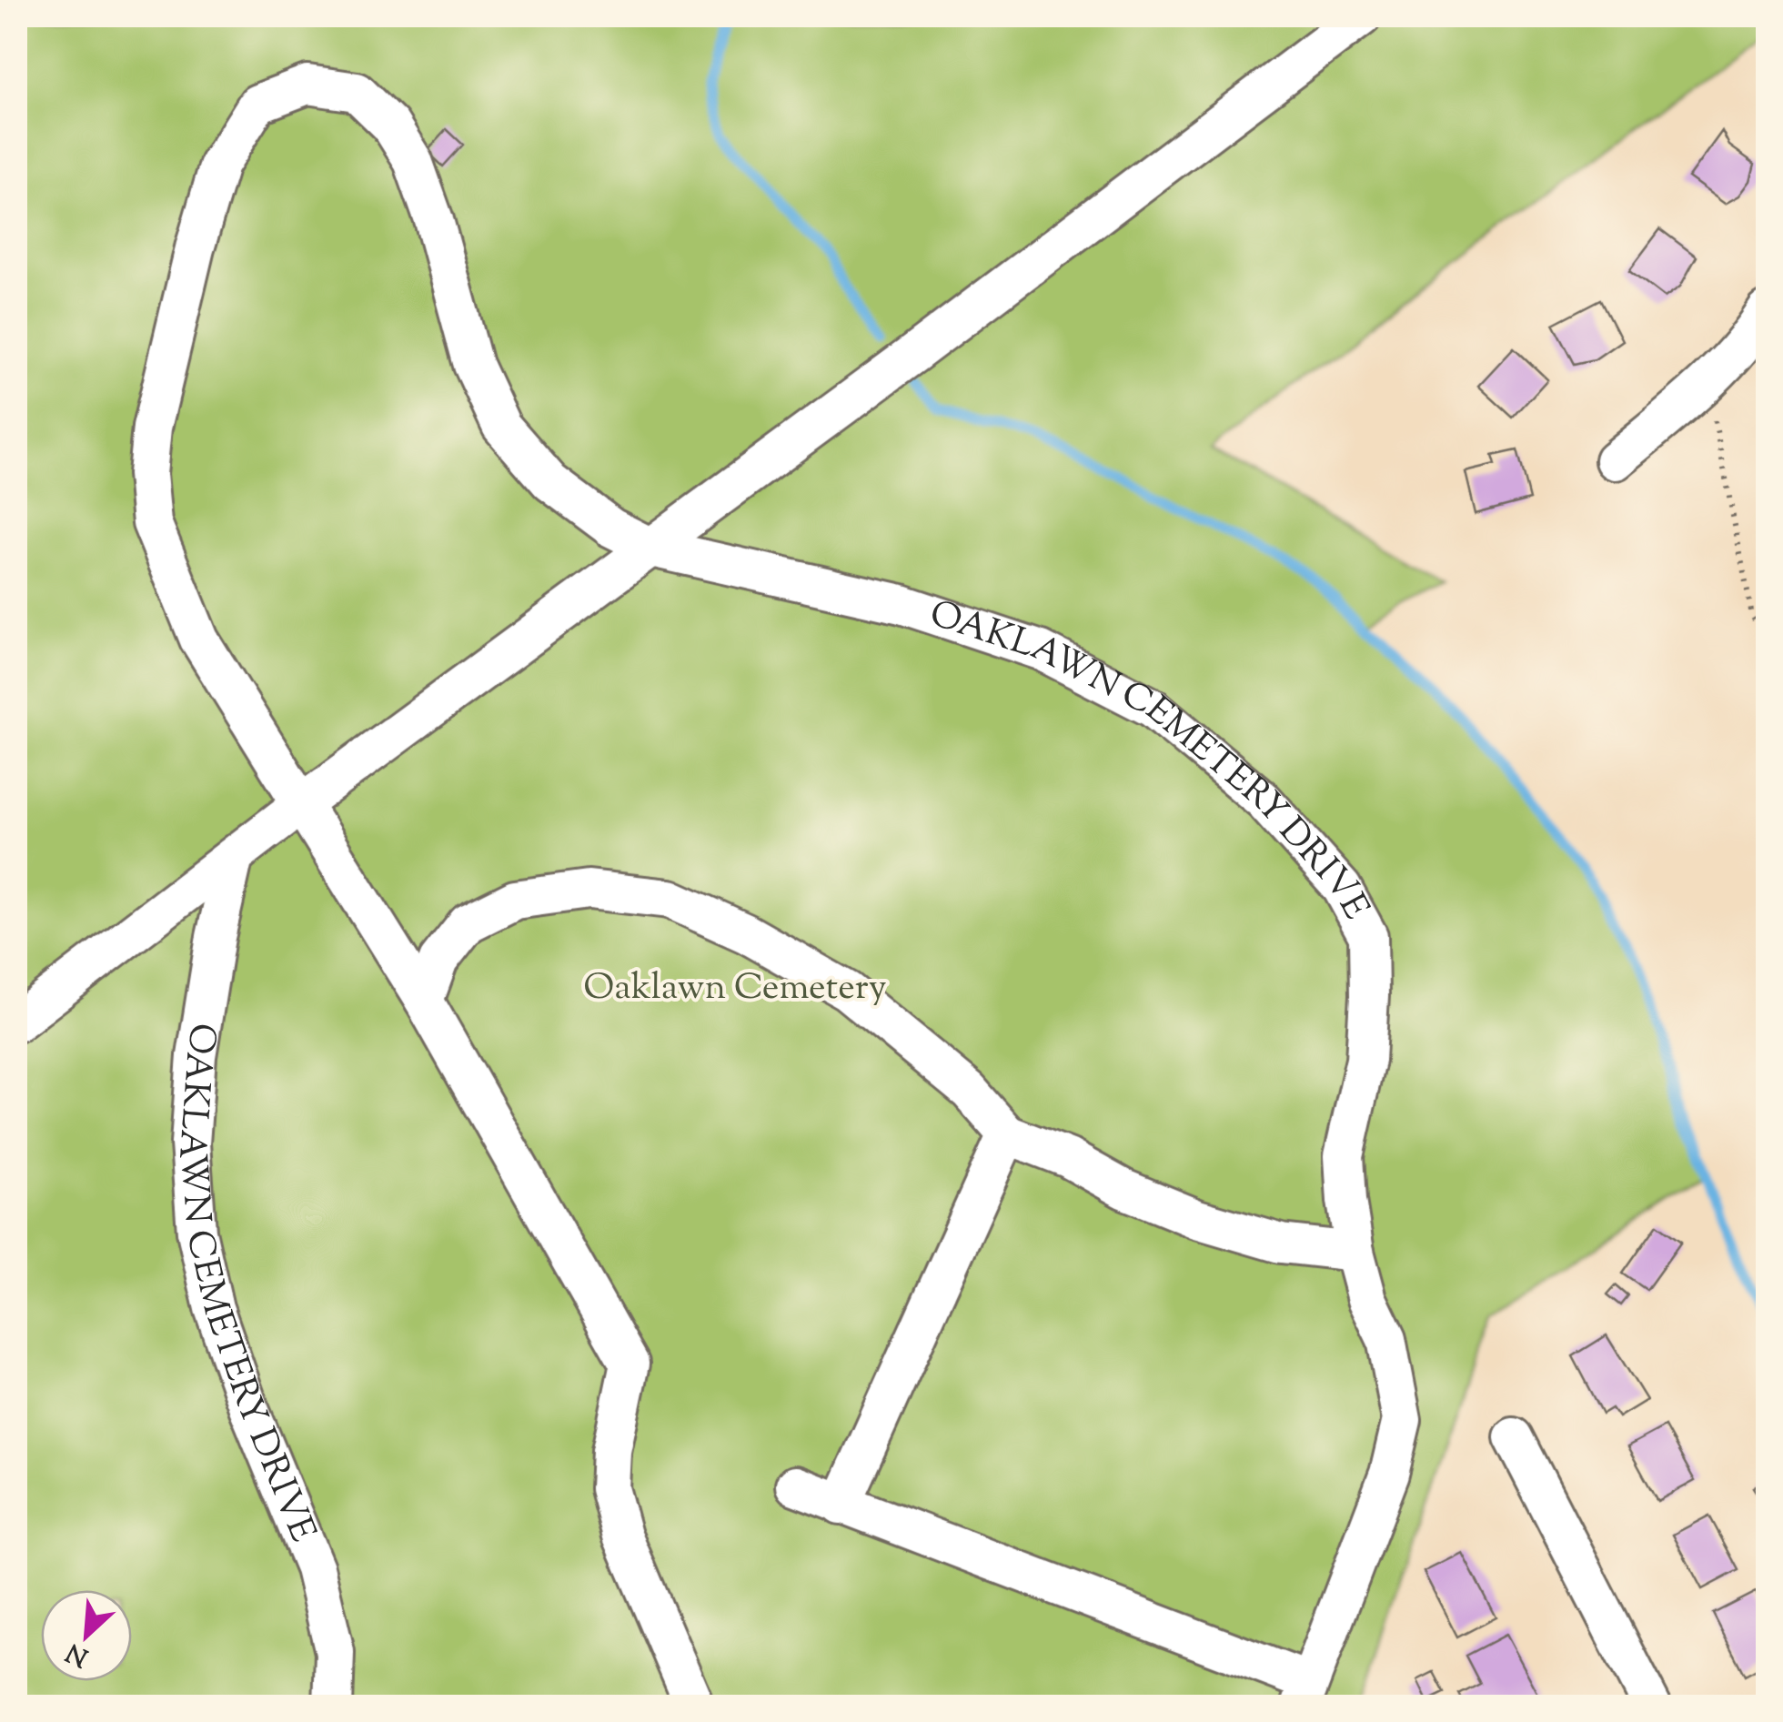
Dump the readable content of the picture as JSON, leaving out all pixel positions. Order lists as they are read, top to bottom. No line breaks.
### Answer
{"streets":{"street":["OAKLAWN CEMETERY DRIVE"]},"parks":["Oaklawn Cemetery"],"north":"bottom left"}
